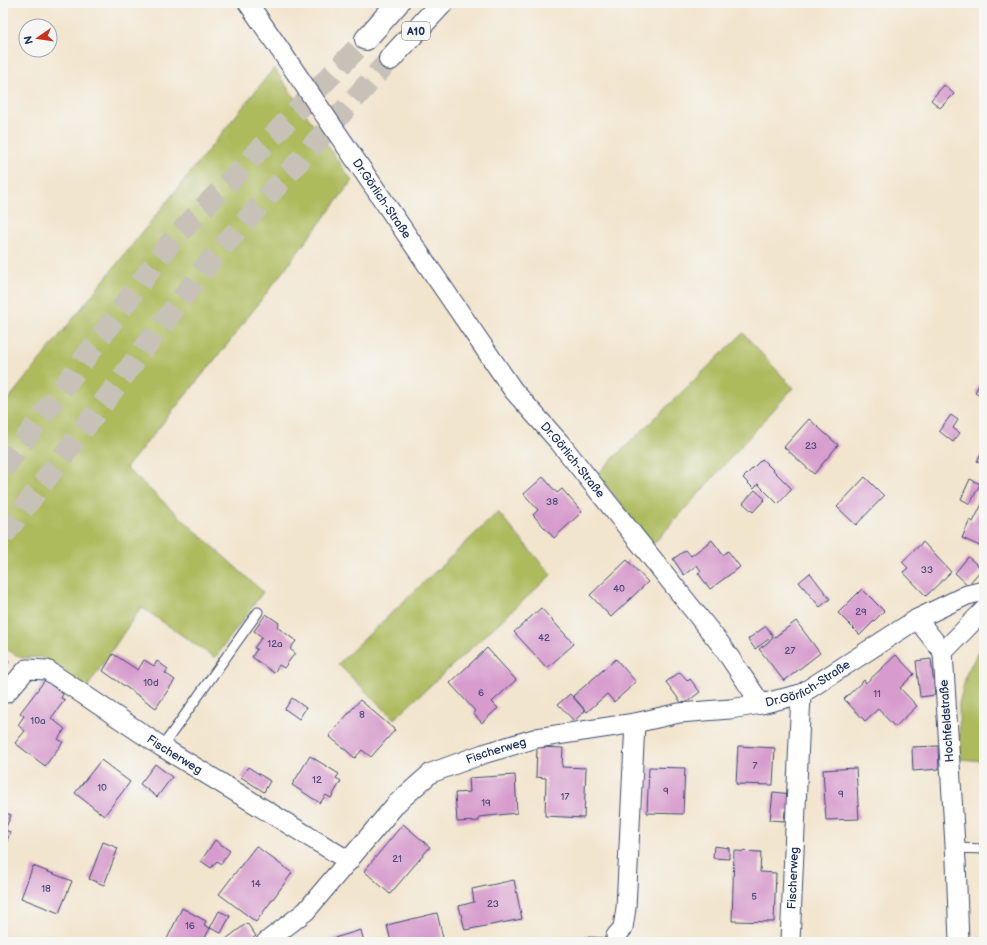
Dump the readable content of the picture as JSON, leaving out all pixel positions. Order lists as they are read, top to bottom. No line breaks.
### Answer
{"streets":{"highway":["A10"],"street":["Dr.Görlich-Straße","Hochfeldstraße","Fischerweg"]},"crossings":[["Dr.Görlich-Straße","Fischerweg"]],"house_numbers":["23","38","33","40","29","42","12a","27","10d","6","11","8","10a","7","12","10","9","9","17","19","21","14","18","5","23","16"],"north":"left"}
